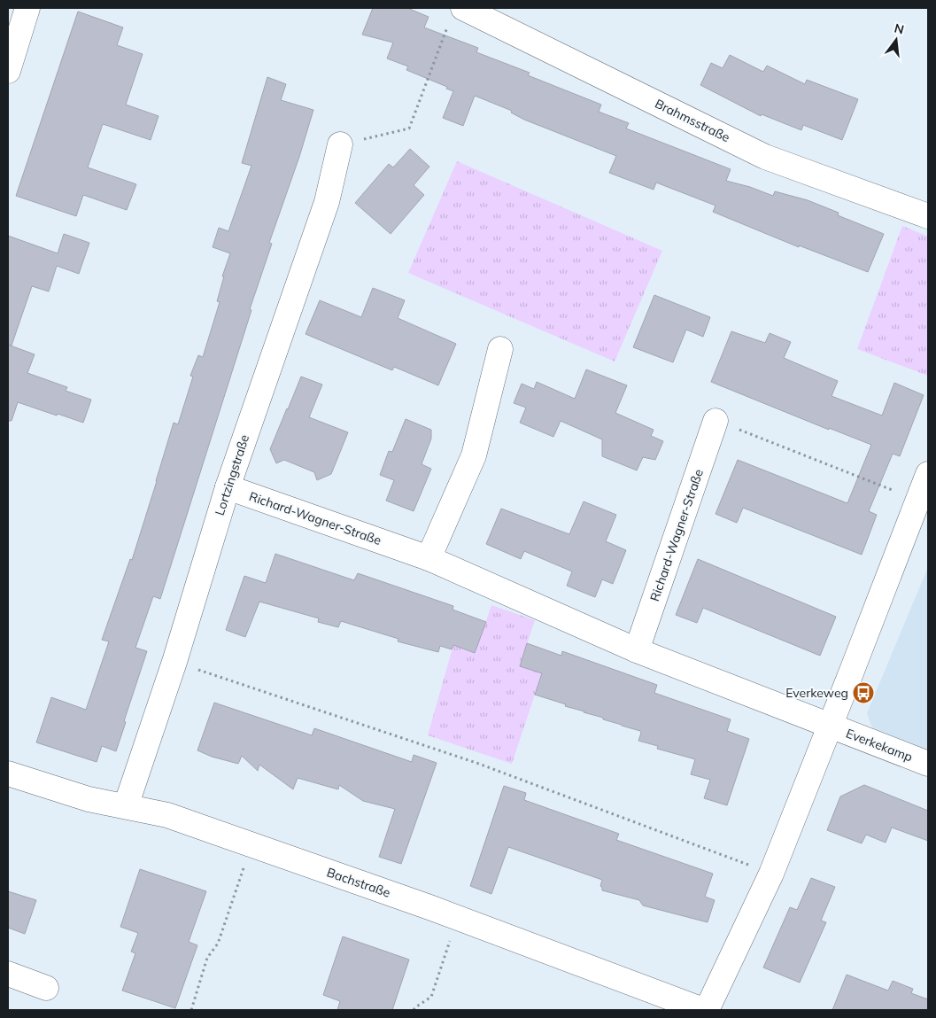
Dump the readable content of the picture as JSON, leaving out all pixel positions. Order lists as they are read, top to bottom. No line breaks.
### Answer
{"streets":{"street":["Brahmsstraße","Lortzingstraße","Richard-Wagner-Straße","Everkekamp","Bachstraße"]},"crossings":[["Lortzingstraße","Richard-Wagner-Straße"],["Lortzingstraße","Bachstraße"],["Richard-Wagner-Straße","Everkekamp"]],"places":{"bus stop":["Everkeweg"]},"north":"top"}
